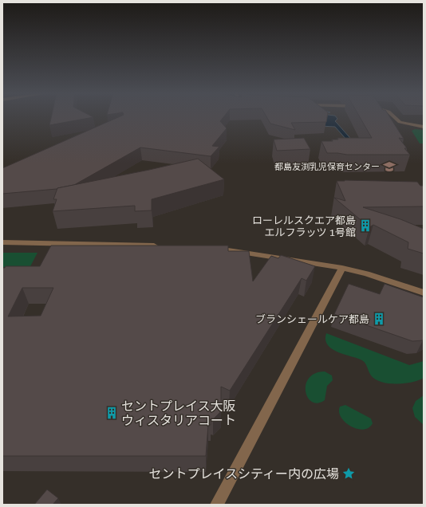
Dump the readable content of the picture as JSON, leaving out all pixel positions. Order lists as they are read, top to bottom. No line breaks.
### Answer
{"places":{"school or university":["都島友渕乳児保育センター"],"building":["ローレルスクエア都島 エルフラッツ 1号館","ブランシェールケア都島","セントプレイス大阪 ウィスタリアコート"],"place":["セントプレイスシティー内の広場"]}}
